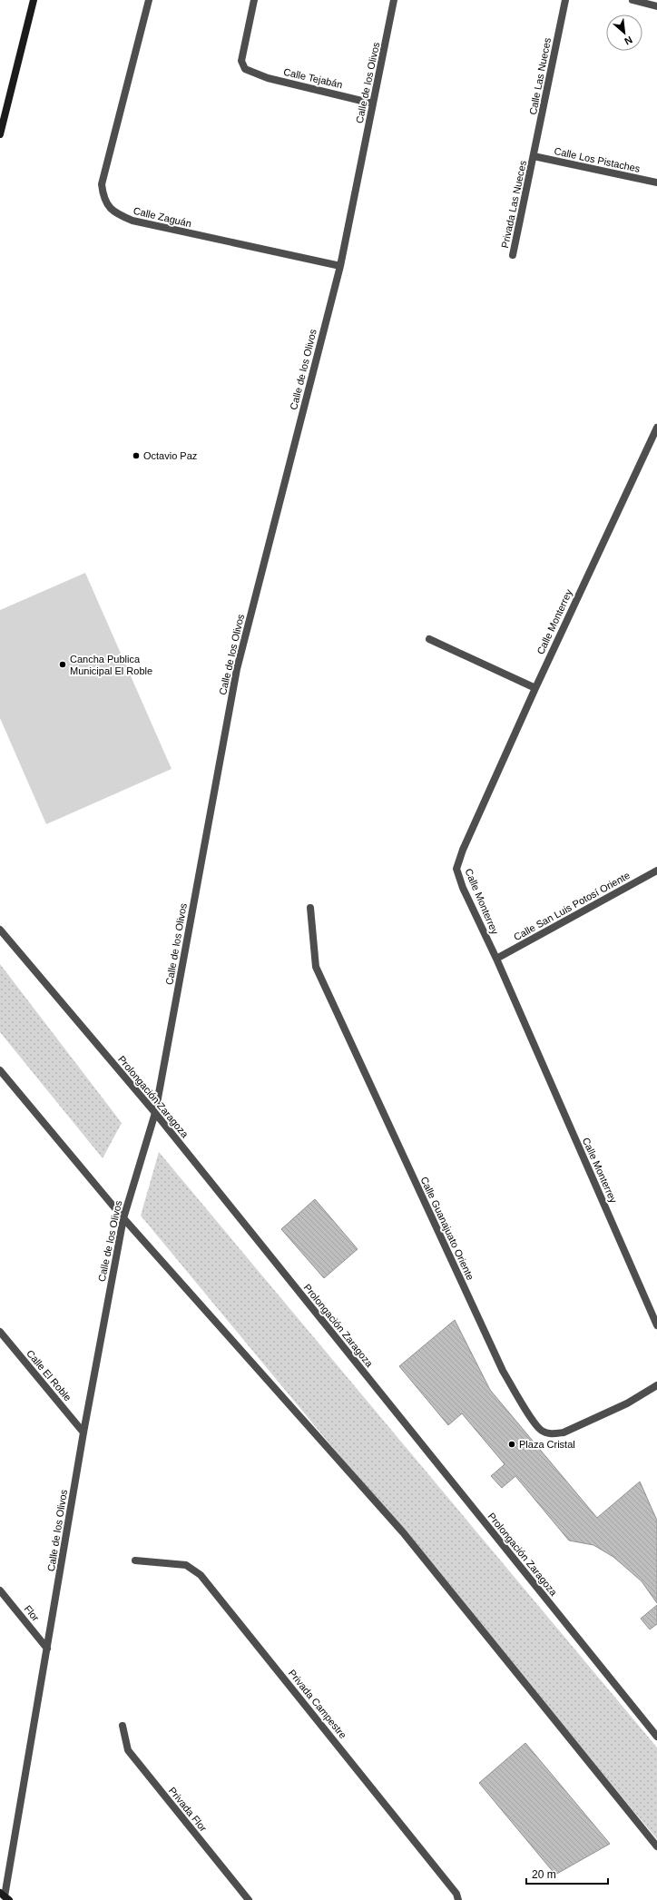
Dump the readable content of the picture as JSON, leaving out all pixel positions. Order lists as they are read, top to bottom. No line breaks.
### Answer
{"streets":{"street":["Calle Las Nueces","Calle Tejabán","Calle de los Olivos","Calle Los Pistaches","Privada Las Nueces","Calle Zaguán","Calle Monterrey","Calle San Luis Potosí Oriente","Prolongación Zaragoza","Calle Guanajuato Oriente","Calle El Roble","Flor","Privada Campestre","Privada Flor"]},"crossings":[["Calle Las Nueces","Calle Los Pistaches"],["Calle Las Nueces","Privada Las Nueces"],["Calle Tejabán","Calle de los Olivos"],["Calle de los Olivos","Calle Zaguán"],["Calle de los Olivos","Prolongación Zaragoza"],["Calle de los Olivos","Calle El Roble"],["Calle de los Olivos","Flor"],["Calle Los Pistaches","Privada Las Nueces"],["Calle Monterrey","Calle San Luis Potosí Oriente"]],"places":["Octavio Paz","Cancha Publica Municipal El Roble","Plaza Cristal"],"scale_bar":"20 m","north":"bottom right"}
